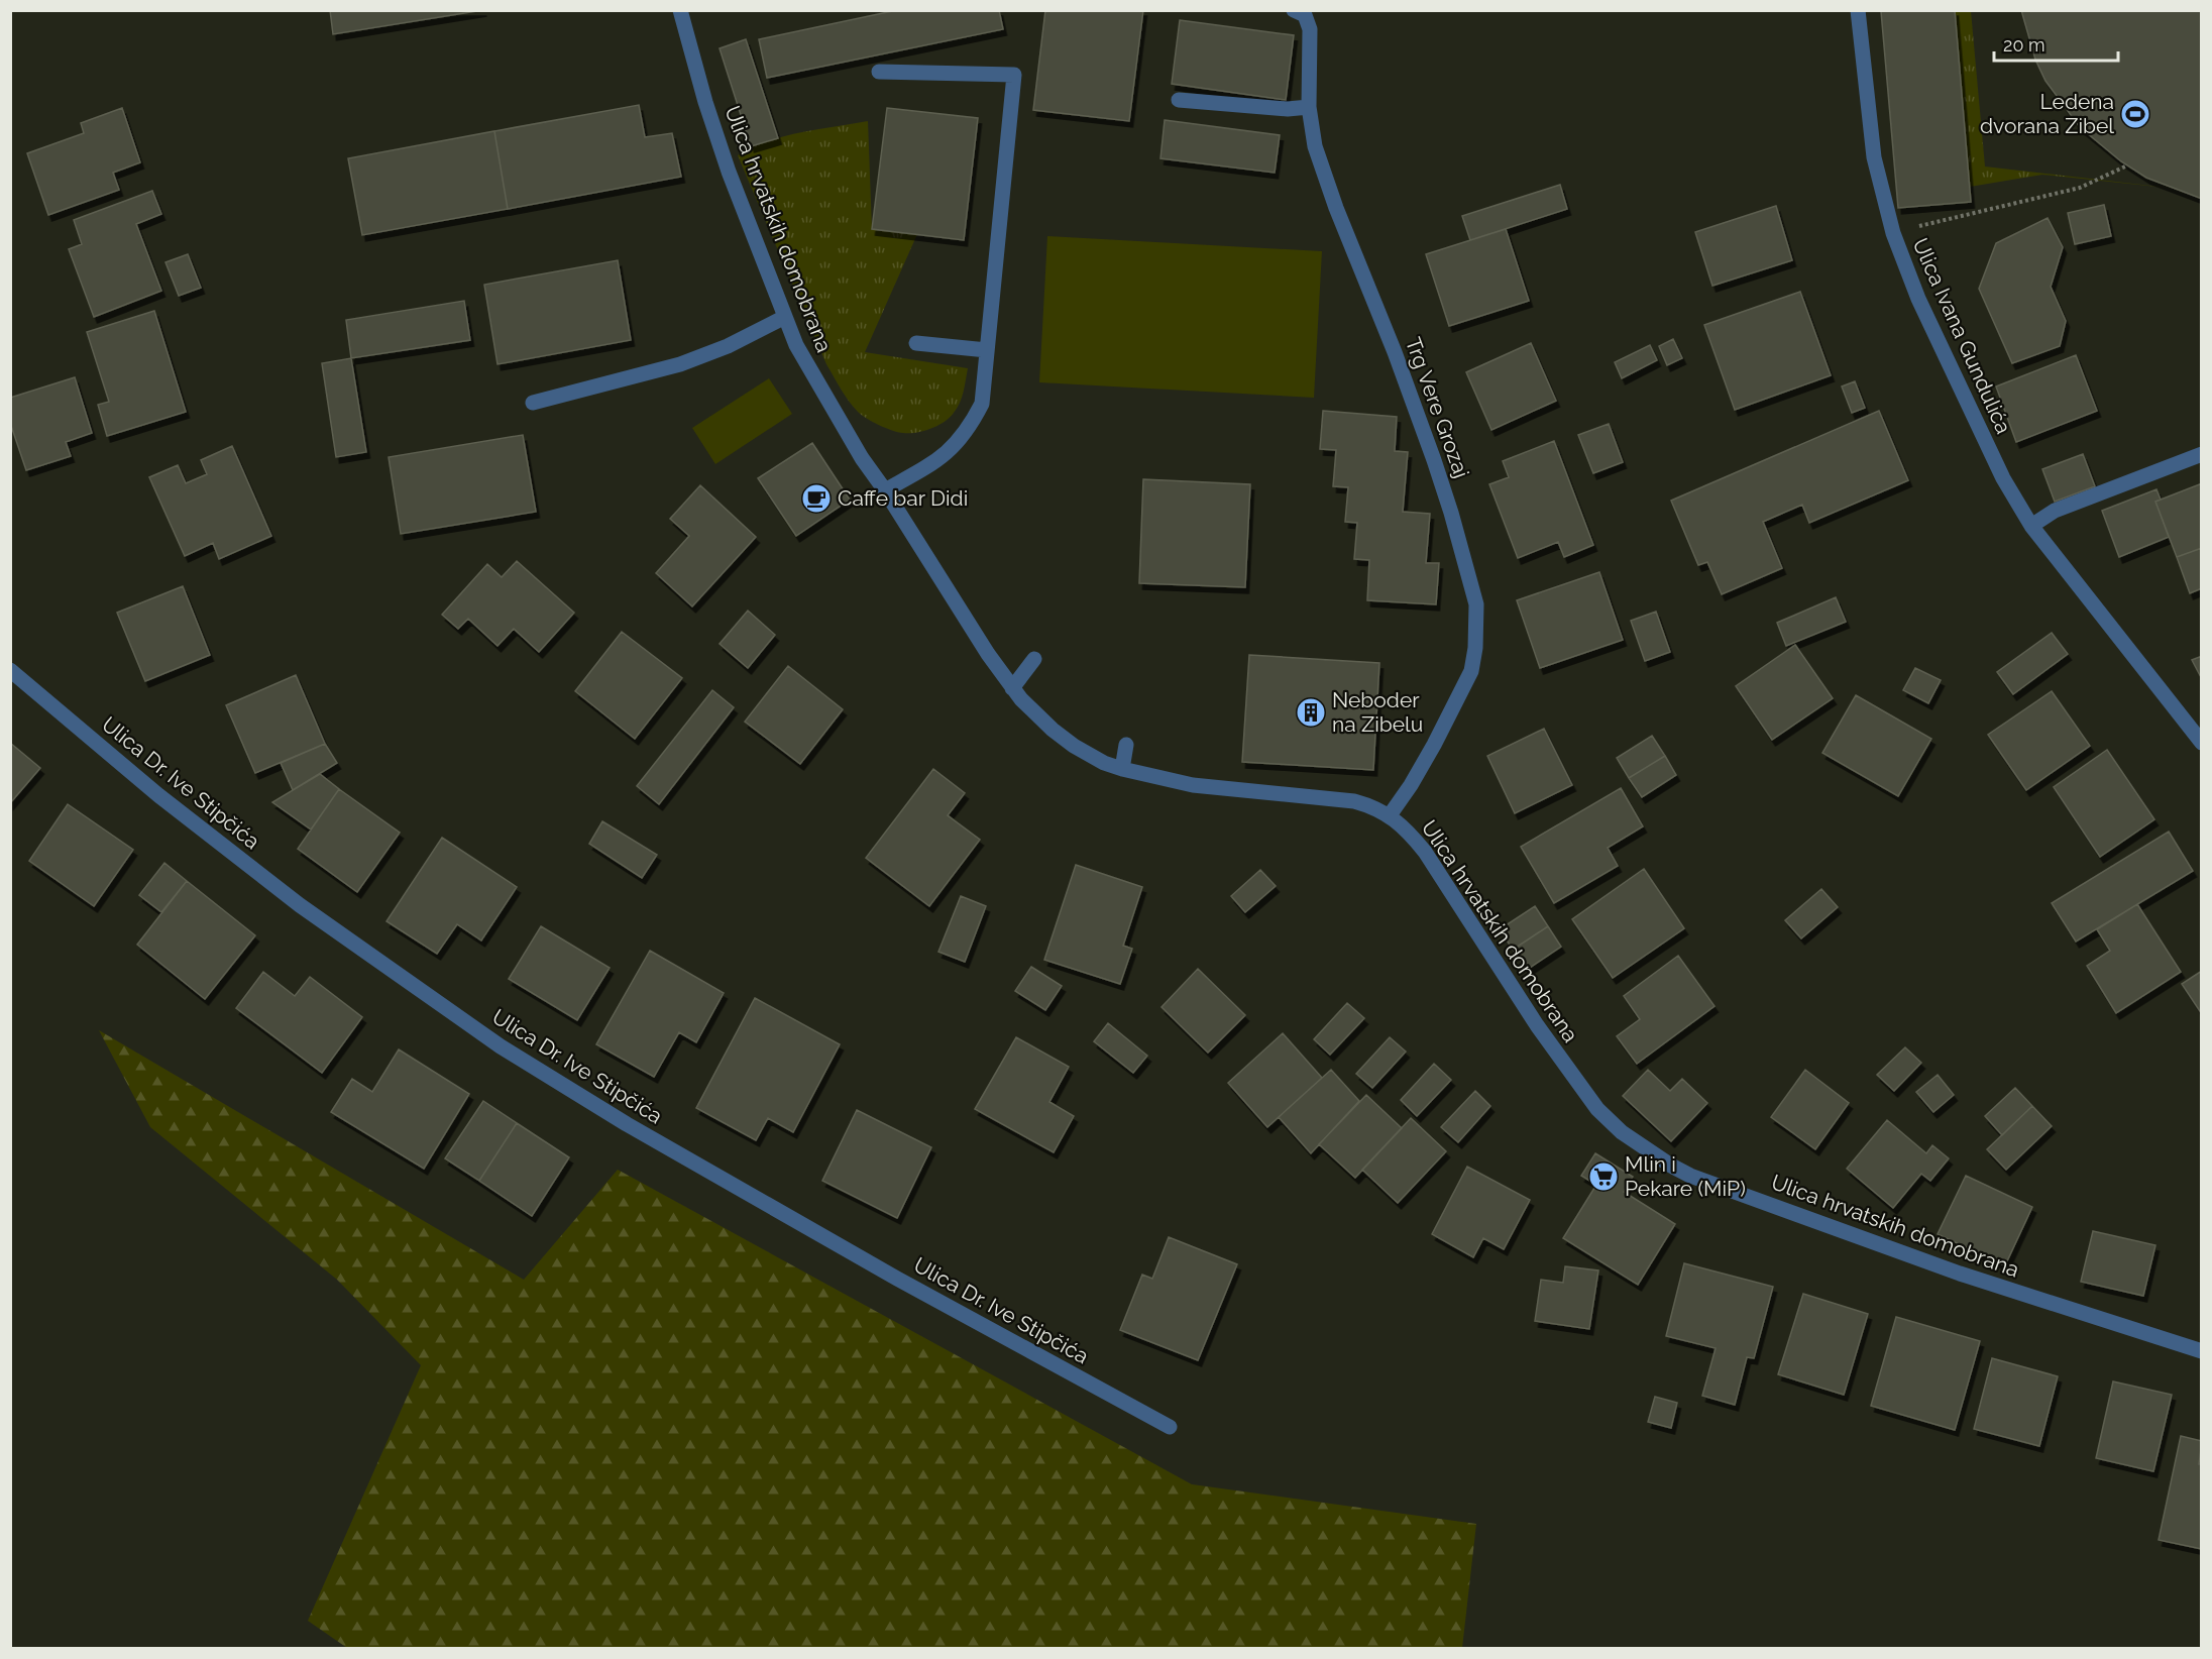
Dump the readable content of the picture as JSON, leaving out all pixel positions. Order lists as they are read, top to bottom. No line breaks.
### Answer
{"streets":{"street":["Ulica hrvatskih domobrana","Ulica Ivana Gundulića","Trg Vere Grozaj","Ulica Dr. Ive Stipčića"]},"crossings":[["Ulica hrvatskih domobrana","Trg Vere Grozaj"]],"places":{"sports":["Ledena dvorana Zibel"],"cafe":["Caffe bar Didi"],"building":["Neboder na Zibelu"],"supermarket":["Mlin i Pekare (MiP)"]},"scale_bar":"20 m"}
